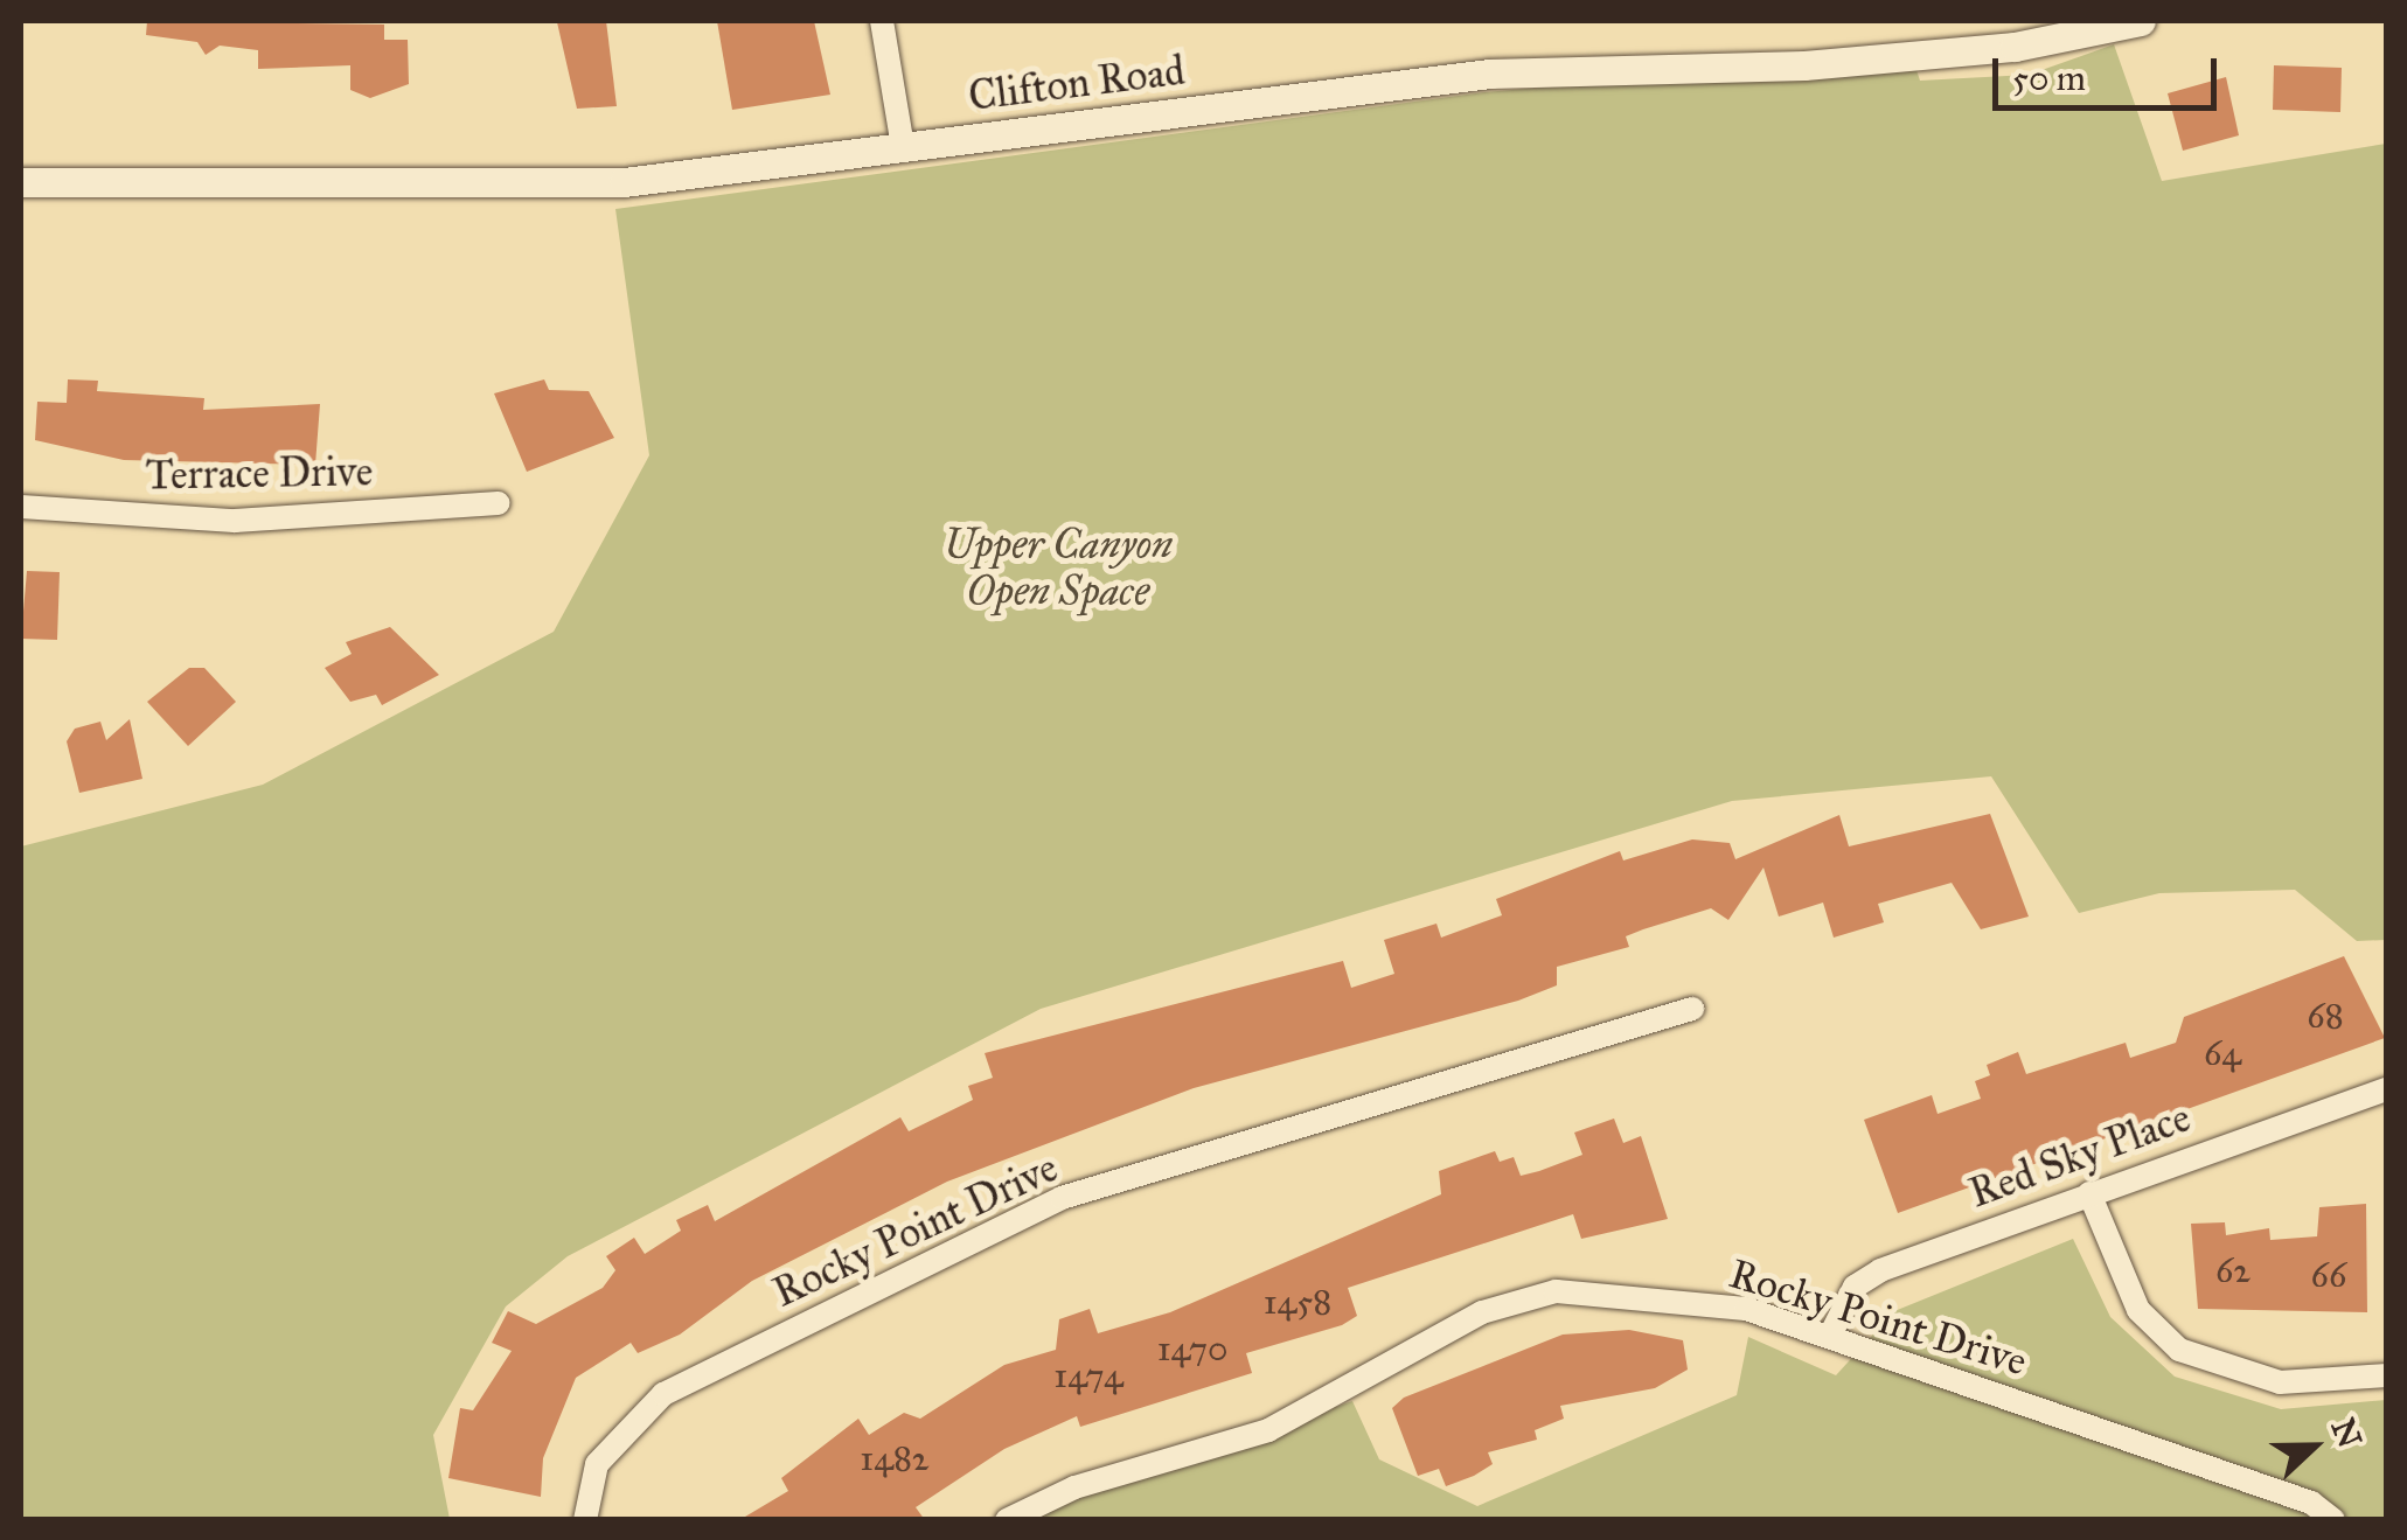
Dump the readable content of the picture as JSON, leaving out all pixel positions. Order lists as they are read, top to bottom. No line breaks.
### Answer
{"streets":{"street":["Clifton Road","Terrace Drive","Red Sky Place","Rocky Point Drive"]},"crossings":[["Red Sky Place","Rocky Point Drive"]],"parks":["Upper Canyon Open Space"],"house_numbers":["68","64","62","66","1458","1470","1474","1482"],"scale_bar":"50 m","north":"right"}
